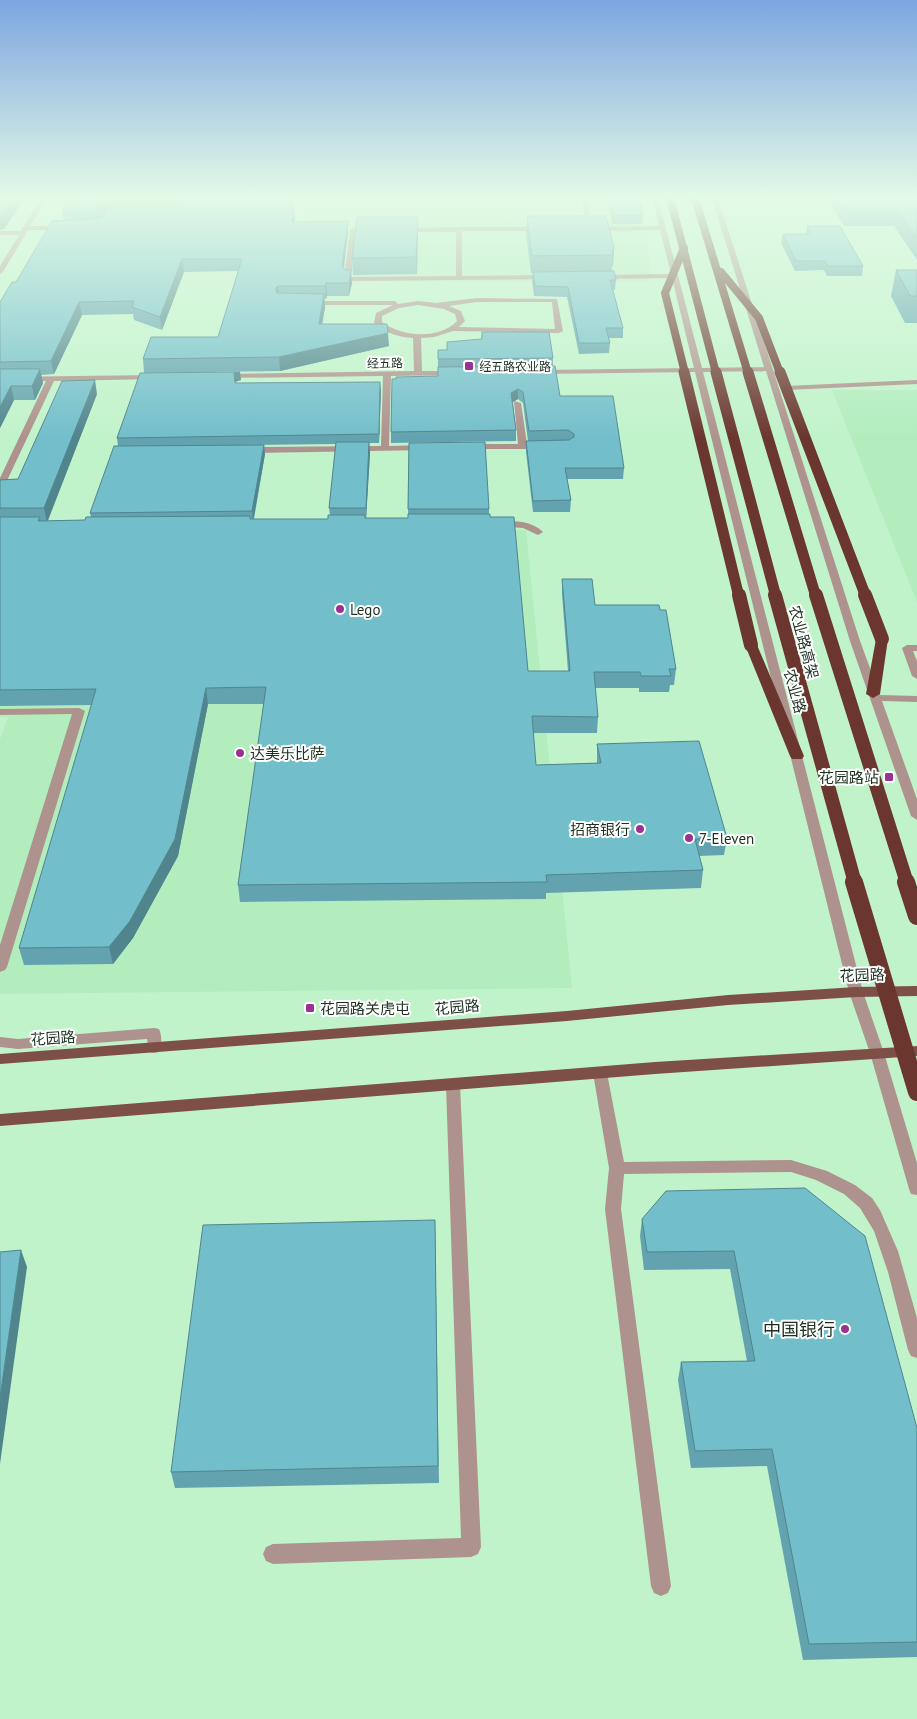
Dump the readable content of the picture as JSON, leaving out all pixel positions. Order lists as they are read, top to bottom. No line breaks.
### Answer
{"streets":{"highway":["农业路高架"],"main road":["花园路"],"street":["经五路","农业路"]},"crossings":[["农业路","花园路"]],"places":{"transit":["经五路农业路","花园路站","花园路关虎屯"],"other":["Lego","达美乐比萨","招商银行","7-Eleven","中国银行"]}}
